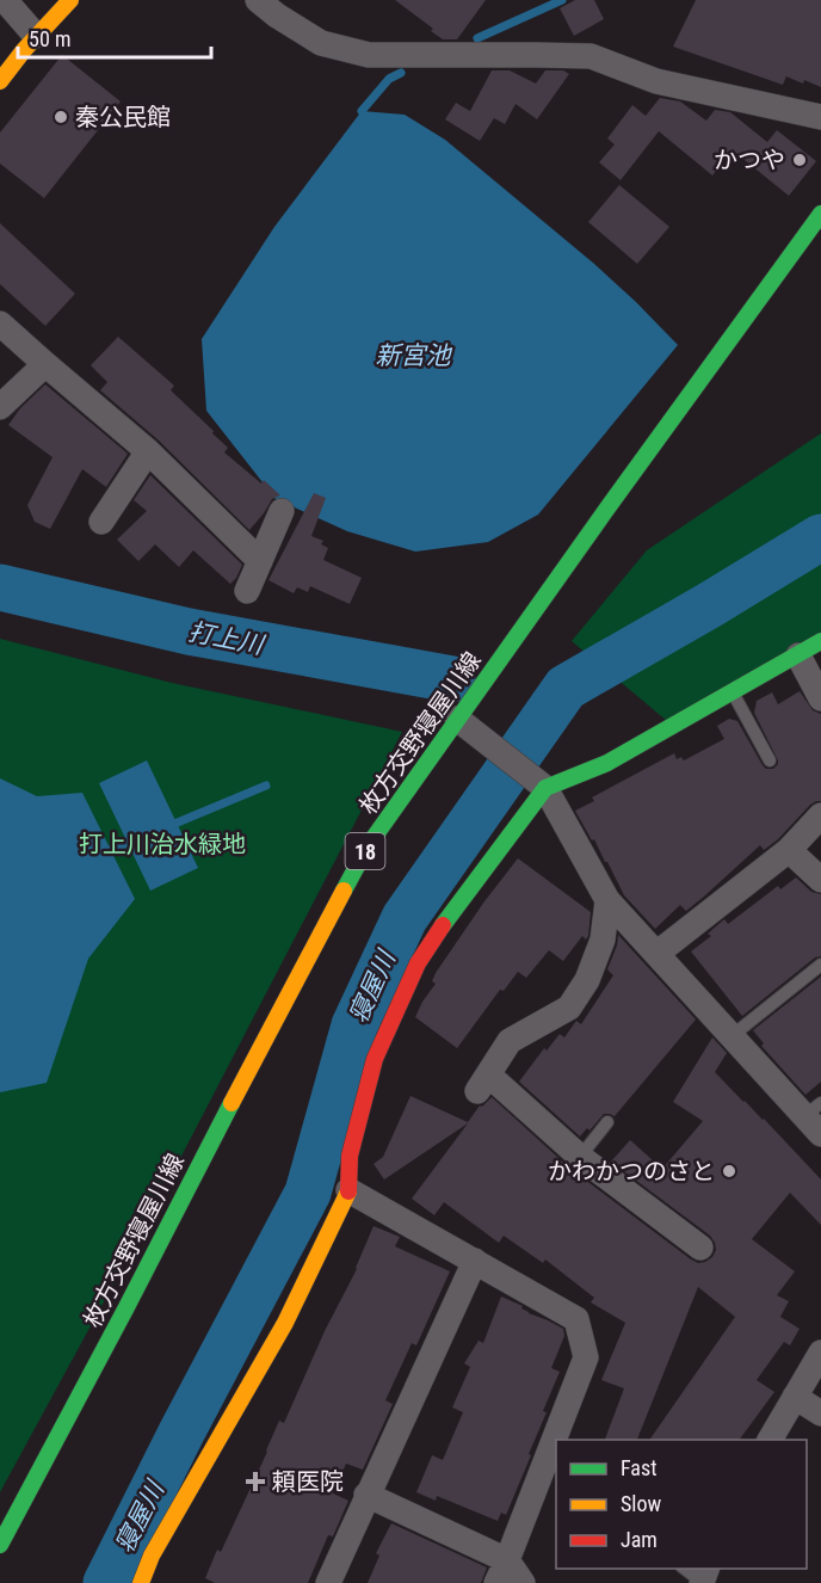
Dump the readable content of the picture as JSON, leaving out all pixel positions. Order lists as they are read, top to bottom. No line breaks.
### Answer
{"streets":{"main road":["枚方交野寝屋川線","18"]},"water":["新宮池","打上川","寝屋川"],"parks":["打上川治水緑地"],"places":{"other":["秦公民館","かつや","かわかつのさと"],"health":["頼医院"]},"legend":["Fast","Slow","Jam"],"scale_bar":"50 m"}
